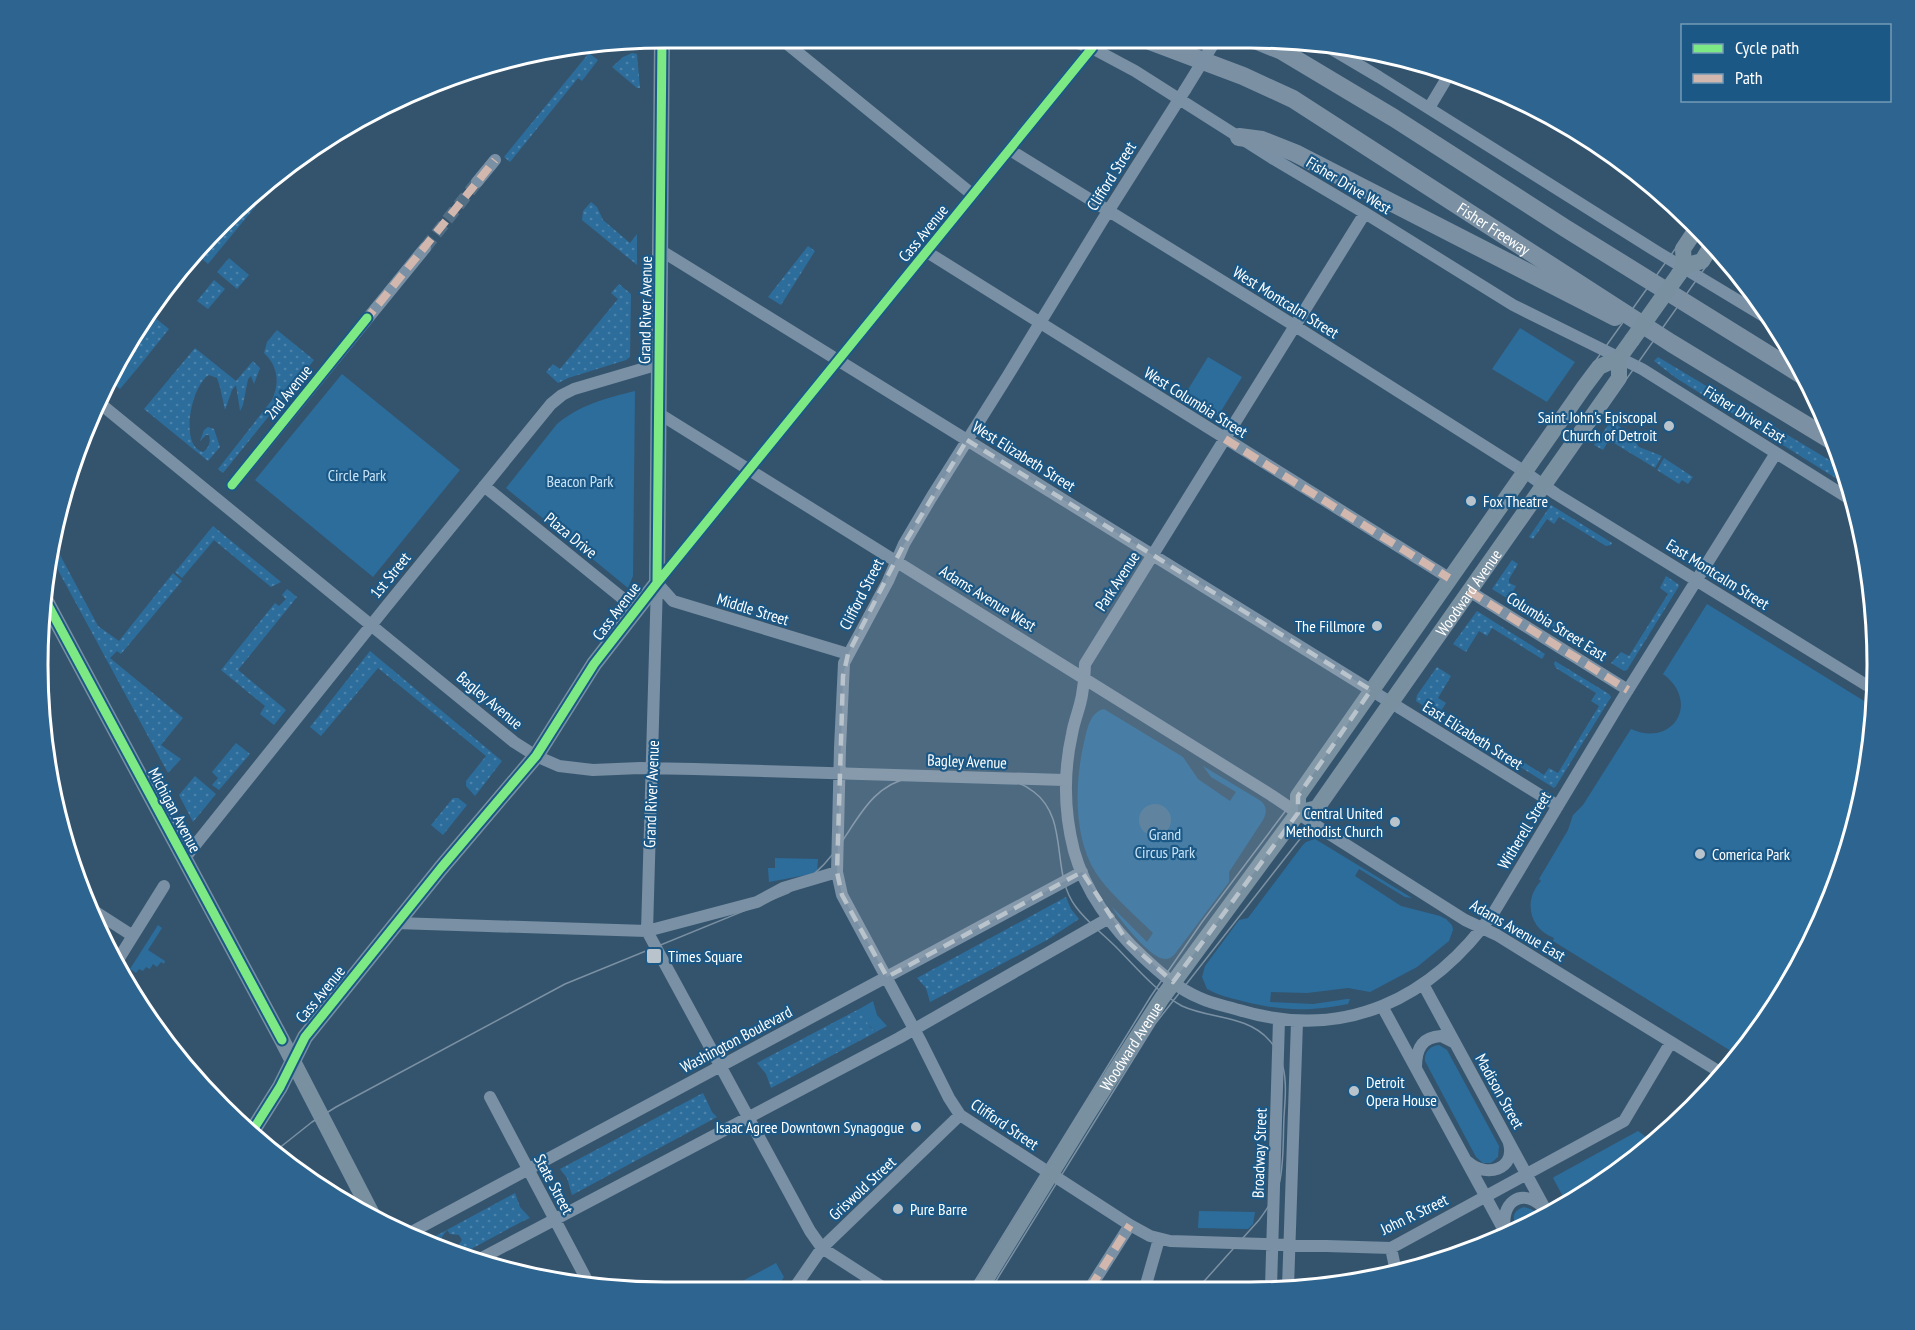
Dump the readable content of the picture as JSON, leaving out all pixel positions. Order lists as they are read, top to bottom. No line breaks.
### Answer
{"streets":{"highway":["Fisher Freeway"],"main road":["Cass Avenue","Grand River Avenue","Woodward Avenue","Michigan Avenue"],"street":["Clifford Street","Fisher Drive West","West Montcalm Street","2nd Avenue","West Columbia Street","Fisher Drive East","West Elizabeth Street","Plaza Drive","East Montcalm Street","1st Street","Park Avenue","Adams Avenue West","Middle Street","Columbia Street East","Bagley Avenue","East Elizabeth Street","Witherell Street","Adams Avenue East","Washington Boulevard","Madison Street","Broadway Street","State Street","Griswold Street","John R Street"]},"crossings":[["Clifford Street","Fisher Drive West"],["Clifford Street","West Montcalm Street"],["Clifford Street","West Columbia Street"],["Clifford Street","West Elizabeth Street"],["Clifford Street","Woodward Avenue"],["Clifford Street","Adams Avenue West"],["Clifford Street","Middle Street"],["Clifford Street","Bagley Avenue"],["Clifford Street","Washington Boulevard"],["Clifford Street","Griswold Street"],["Clifford Street","John R Street"],["Fisher Drive West","Fisher Drive East"],["Fisher Drive West","Park Avenue"],["Fisher Drive West","Woodward Avenue"],["Cass Avenue","West Montcalm Street"],["Cass Avenue","Grand River Avenue"],["Cass Avenue","West Columbia Street"],["Cass Avenue","West Elizabeth Street"],["Cass Avenue","Plaza Drive"],["Cass Avenue","Adams Avenue West"],["Cass Avenue","Middle Street"],["Cass Avenue","Bagley Avenue"],["Cass Avenue","Michigan Avenue"],["West Montcalm Street","East Montcalm Street"],["West Montcalm Street","Park Avenue"],["West Montcalm Street","Woodward Avenue"],["Grand River Avenue","West Elizabeth Street"],["Grand River Avenue","1st Street"],["Grand River Avenue","Adams Avenue West"],["Grand River Avenue","Middle Street"],["Grand River Avenue","Bagley Avenue"],["West Columbia Street","Park Avenue"],["West Columbia Street","Woodward Avenue"],["Fisher Drive East","Woodward Avenue"],["Fisher Drive East","Witherell Street"],["West Elizabeth Street","Park Avenue"],["West Elizabeth Street","Woodward Avenue"],["West Elizabeth Street","East Elizabeth Street"],["Plaza Drive","1st Street"],["East Montcalm Street","Woodward Avenue"],["East Montcalm Street","Witherell Street"],["1st Street","Bagley Avenue"],["1st Street","Michigan Avenue"],["Park Avenue","Woodward Avenue"],["Park Avenue","Adams Avenue West"],["Park Avenue","Bagley Avenue"],["Park Avenue","Witherell Street"],["Park Avenue","Washington Boulevard"],["Woodward Avenue","Adams Avenue West"],["Woodward Avenue","Columbia Street East"],["Woodward Avenue","East Elizabeth Street"],["Woodward Avenue","Witherell Street"],["Woodward Avenue","Adams Avenue East"],["Woodward Avenue","John R Street"],["Adams Avenue West","Adams Avenue East"],["Columbia Street East","Witherell Street"],["East Elizabeth Street","Witherell Street"],["Witherell Street","Adams Avenue East"],["Witherell Street","Madison Street"],["Witherell Street","Broadway Street"],["Adams Avenue East","John R Street"],["Washington Boulevard","State Street"],["Madison Street","John R Street"],["Broadway Street","John R Street"]],"parks":["Circle Park","Beacon Park","Grand Circus Park"],"places":{"other":["Saint John's Episcopal Church of Detroit","Fox Theatre","The Fillmore","Central United Methodist Church","Comerica Park","Detroit Opera House","Isaac Agree Downtown Synagogue","Pure Barre"],"transit":["Times Square"]},"legend":["Cycle path","Path"]}
